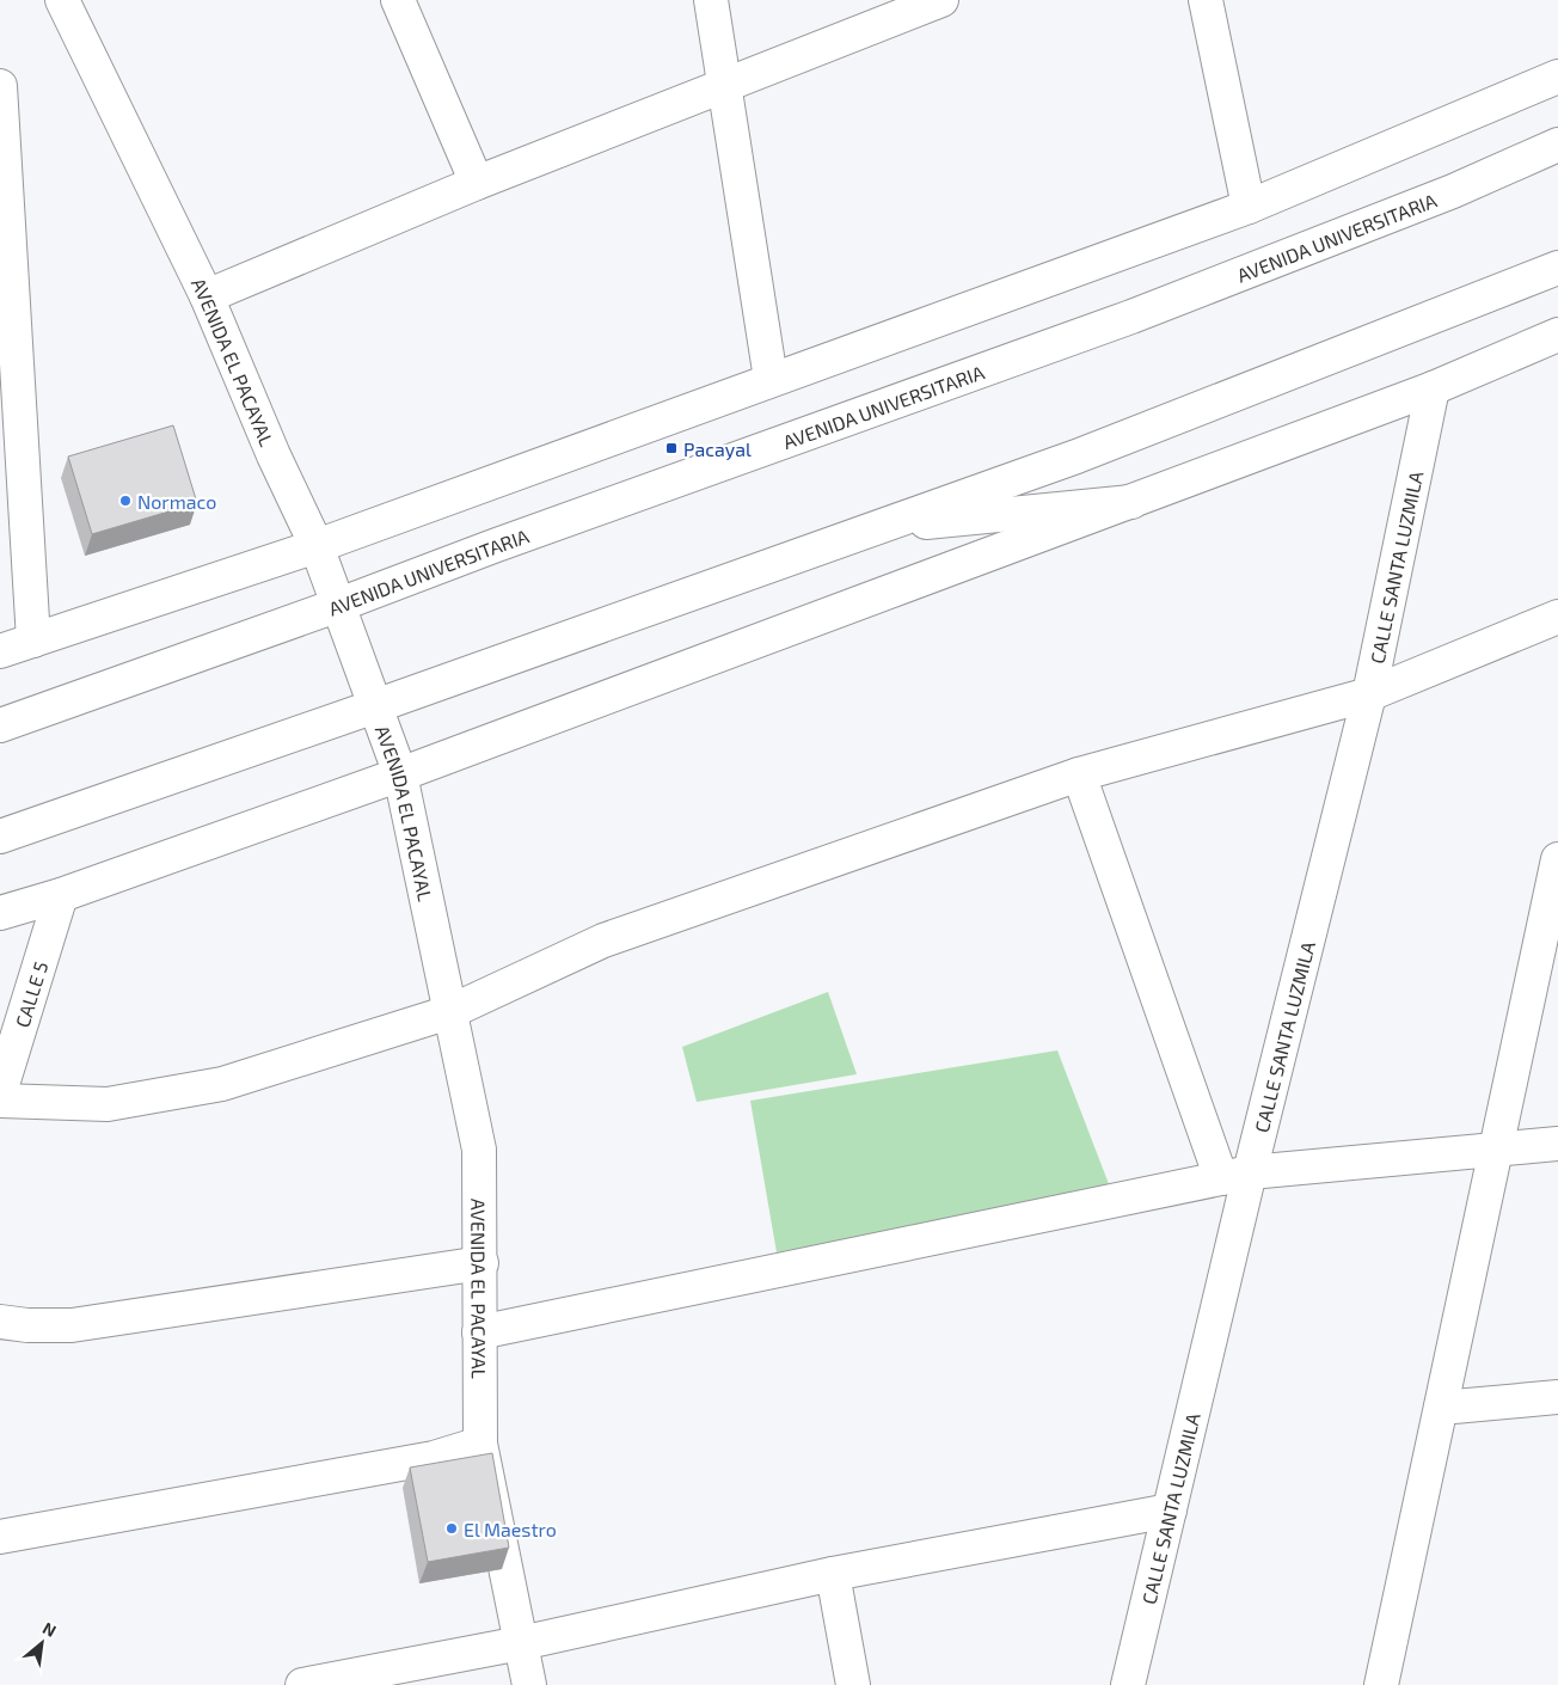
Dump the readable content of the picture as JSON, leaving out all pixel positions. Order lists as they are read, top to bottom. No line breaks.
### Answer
{"streets":{"street":["AVENIDA UNIVERSITARIA","AVENIDA EL PACAYAL","CALLE SANTA LUZMILA","CALLE 5"]},"crossings":[["AVENIDA UNIVERSITARIA","AVENIDA EL PACAYAL"]],"places":{"transit":["Pacayal"],"other":["Normaco","El Maestro"]},"north":"top right"}
